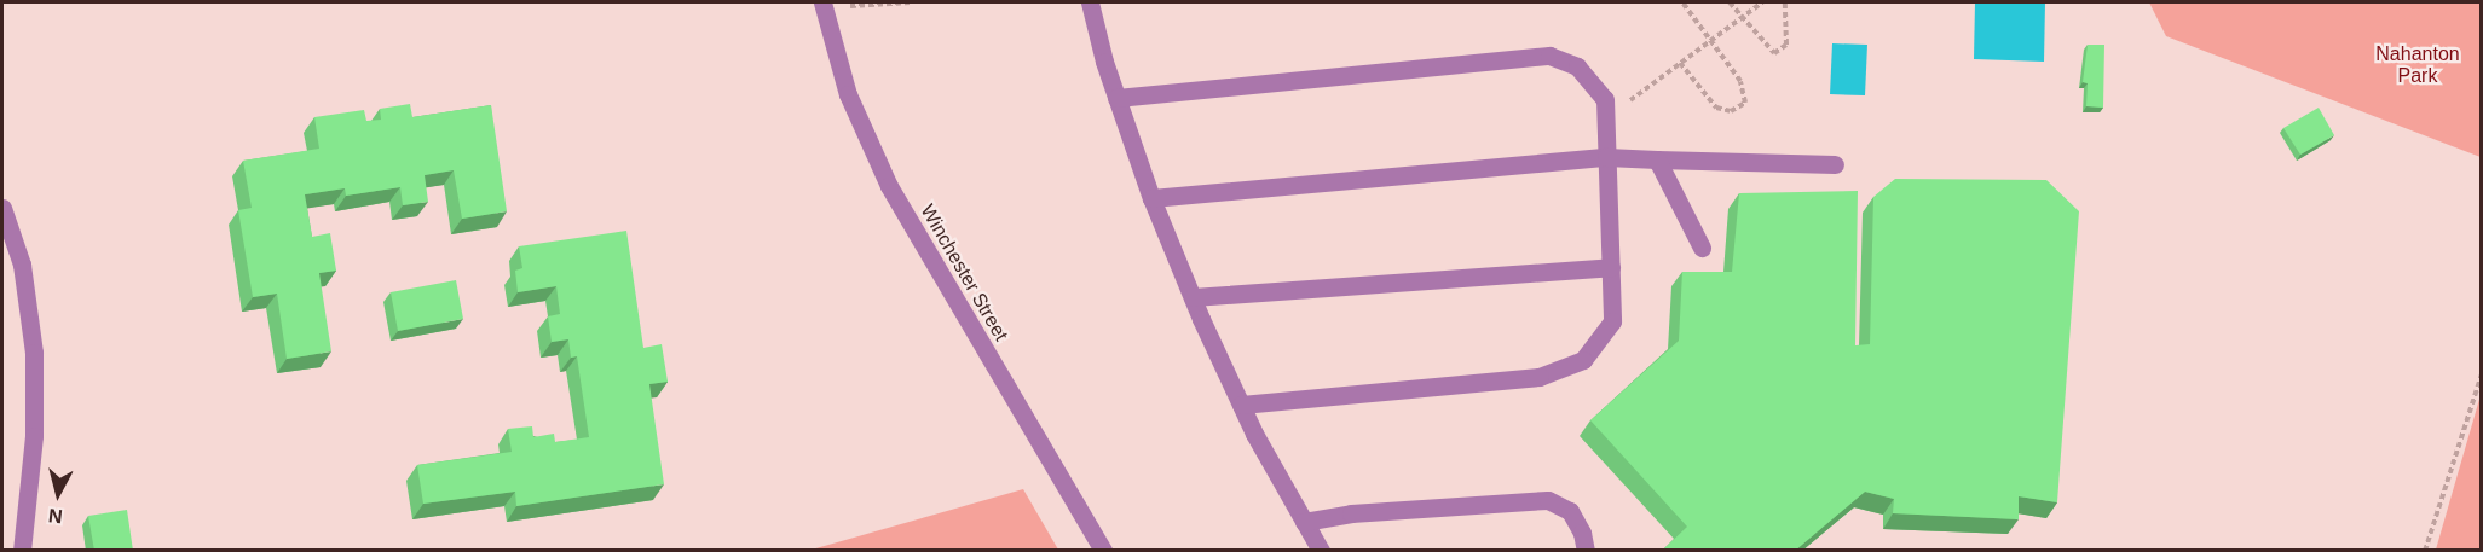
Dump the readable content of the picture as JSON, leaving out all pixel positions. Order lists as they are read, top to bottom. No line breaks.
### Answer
{"streets":{"street":["Winchester Street"]},"parks":["Nahanton Park"],"north":"bottom"}
